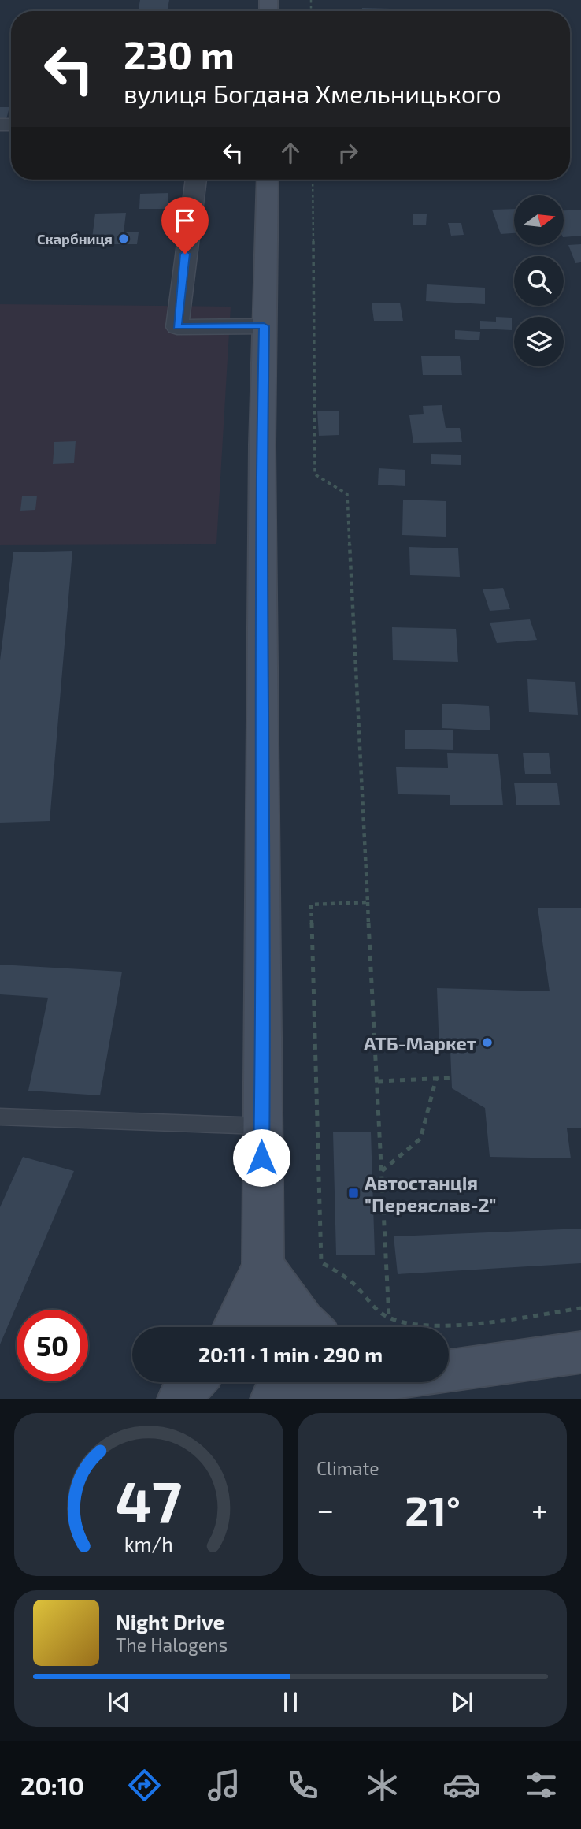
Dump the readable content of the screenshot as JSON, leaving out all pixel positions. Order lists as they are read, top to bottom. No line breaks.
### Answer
{"places":{"other":["Скарбниця","АТБ-Маркет"],"transit":["Автостанція \"Переяслав-2\""]},"north":"right","page":{"turn":["230 m","вулиця Богдана Хмельницького"],"limit":"50","trip":"20:11 · 1 min · 290 m","tile":"Climate","heat":["−","21°","+"],"song":["Night Drive","The Halogens"],"tabs":"20:10","gauge":["47","km/h"]}}
